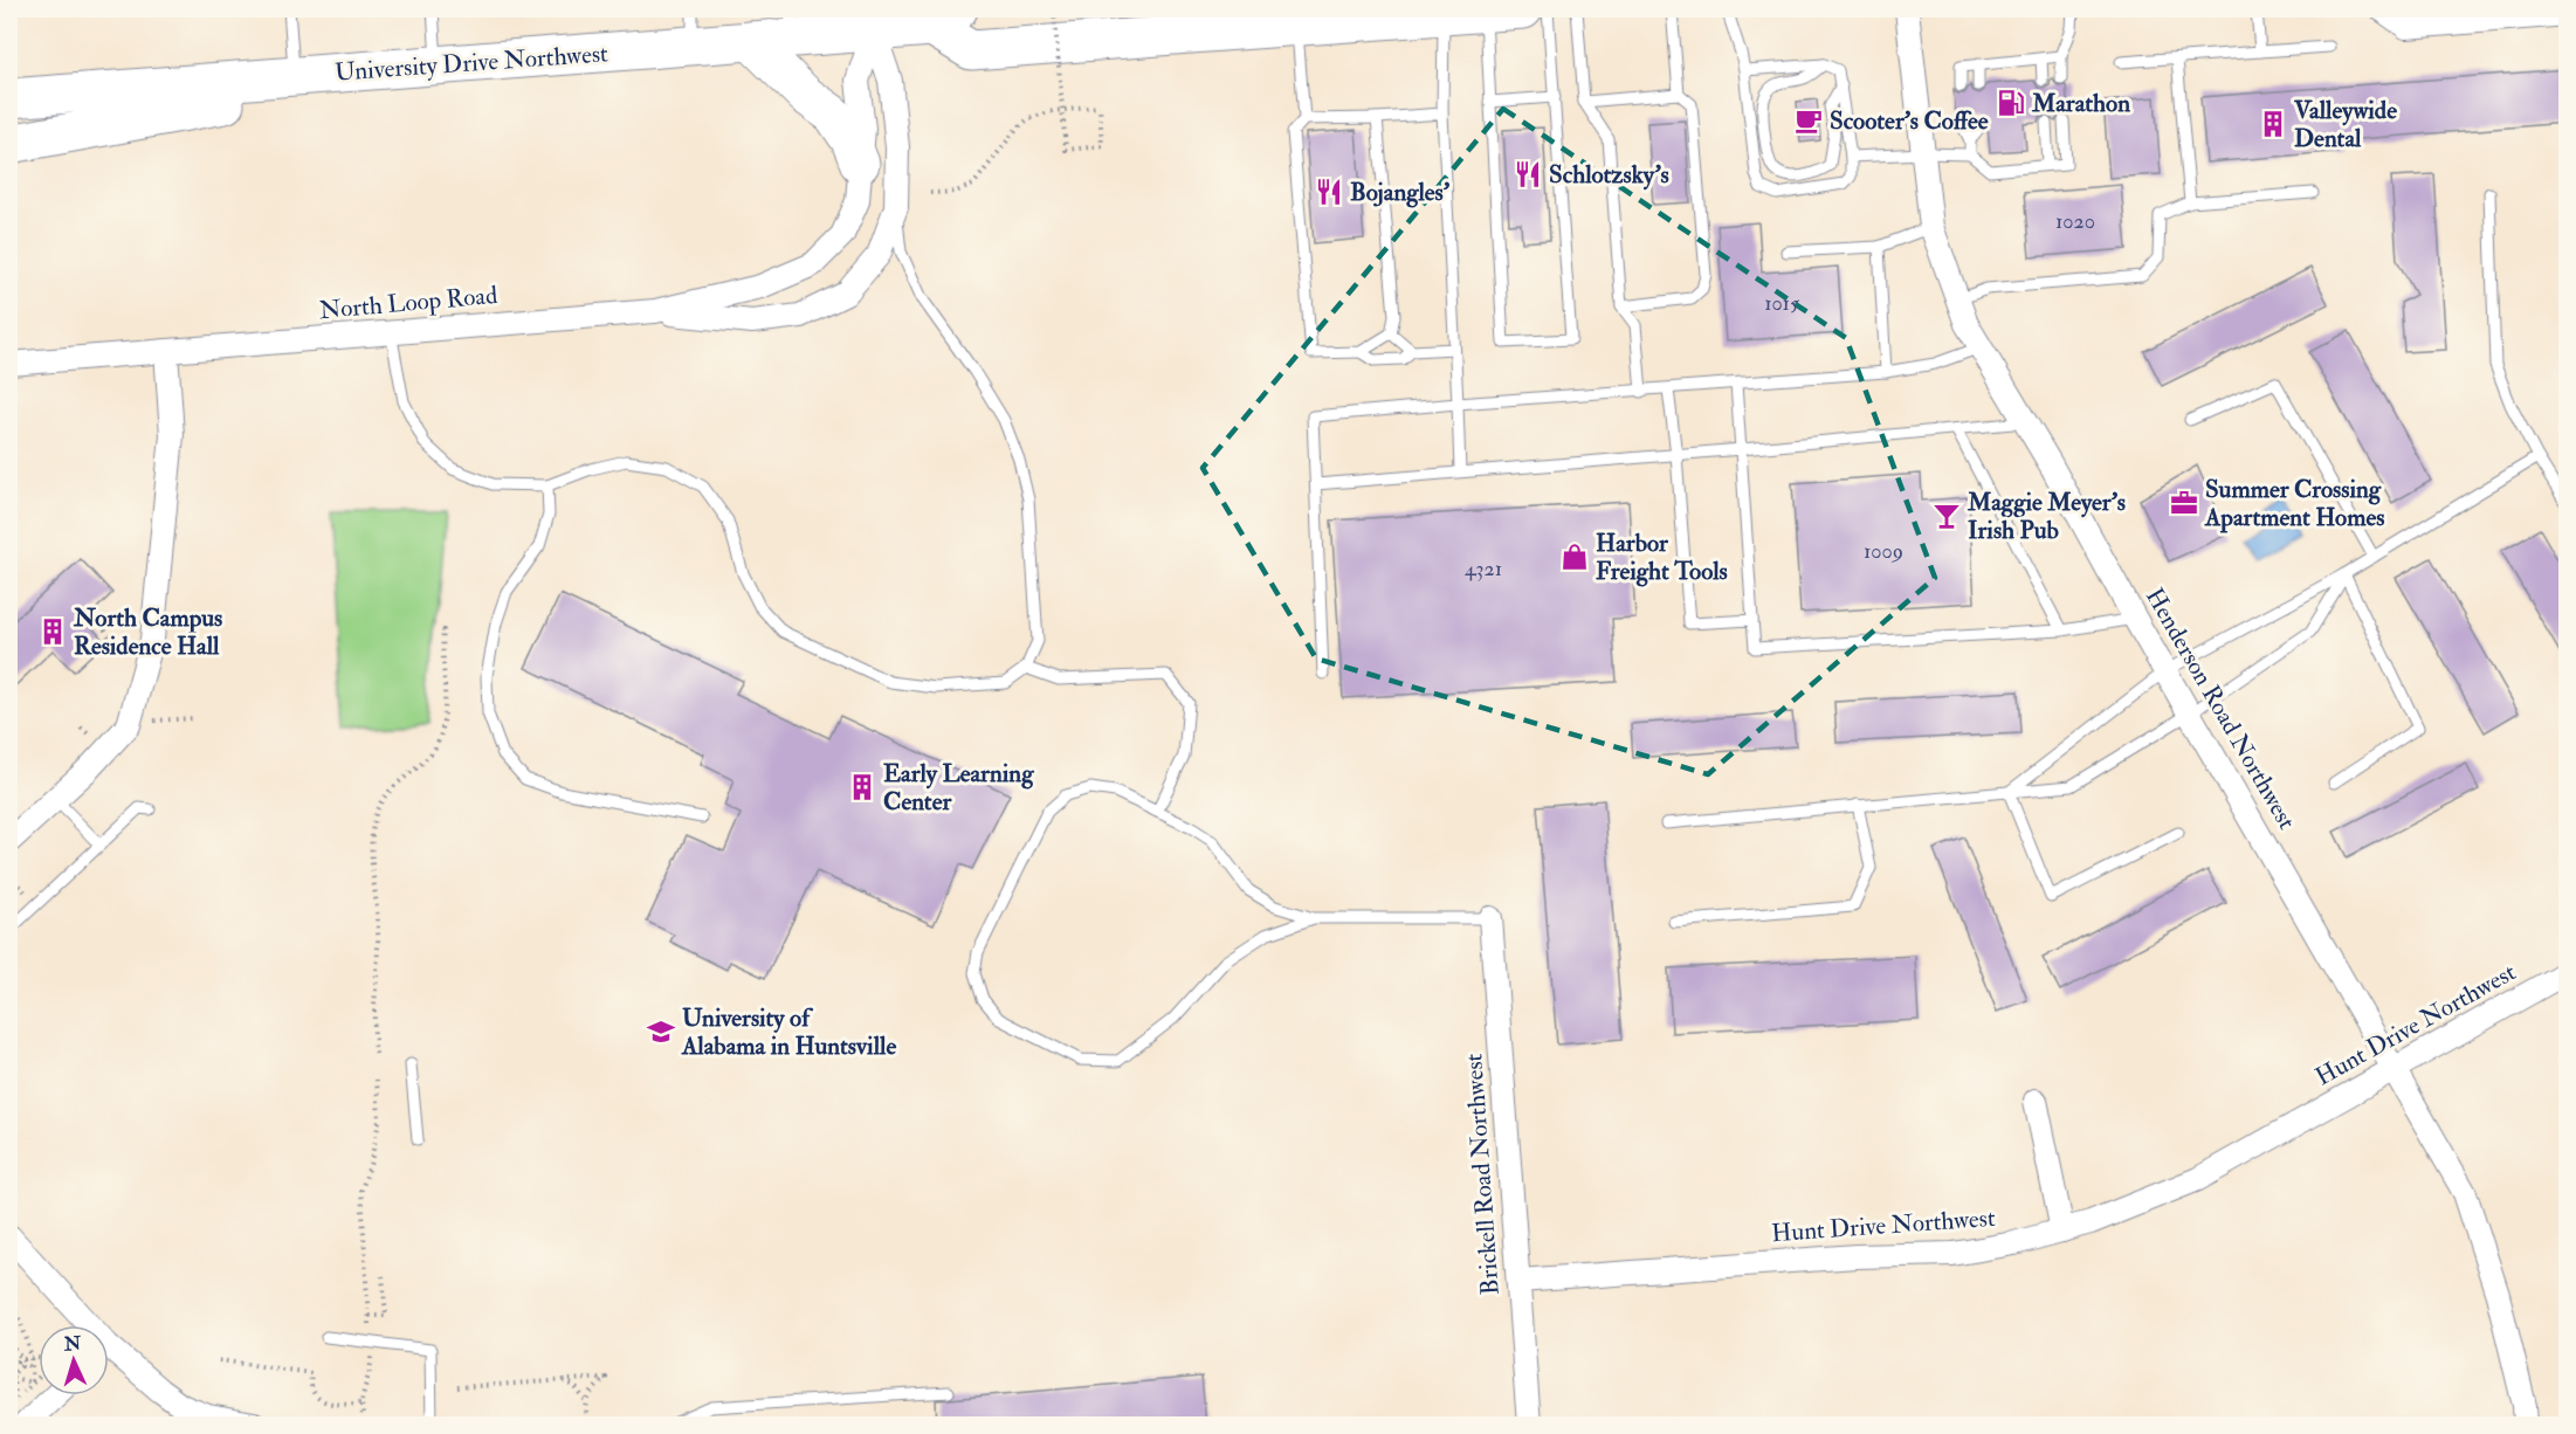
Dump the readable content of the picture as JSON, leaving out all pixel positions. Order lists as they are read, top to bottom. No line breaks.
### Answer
{"streets":{"highway":["University Drive Northwest"],"street":["North Loop Road","Henderson Road Northwest","Hunt Drive Northwest","Brickell Road Northwest"]},"crossings":[["University Drive Northwest","North Loop Road"],["Henderson Road Northwest","Hunt Drive Northwest"],["Hunt Drive Northwest","Brickell Road Northwest"]],"places":{"fuel station":["Marathon"],"cafe":["Scooter's Coffee"],"building":["Valleywide Dental","North Campus Residence Hall","Early Learning Center"],"restaurant":["Schlotzsky's","Bojangles'"],"office":["Summer Crossing Apartment Homes"],"bar":["Maggie Meyer's Irish Pub"],"shop":["Harbor Freight Tools"],"school or university":["University of Alabama in Huntsville"]},"house_numbers":["1020","1015","1009","4321"],"north":"top"}
